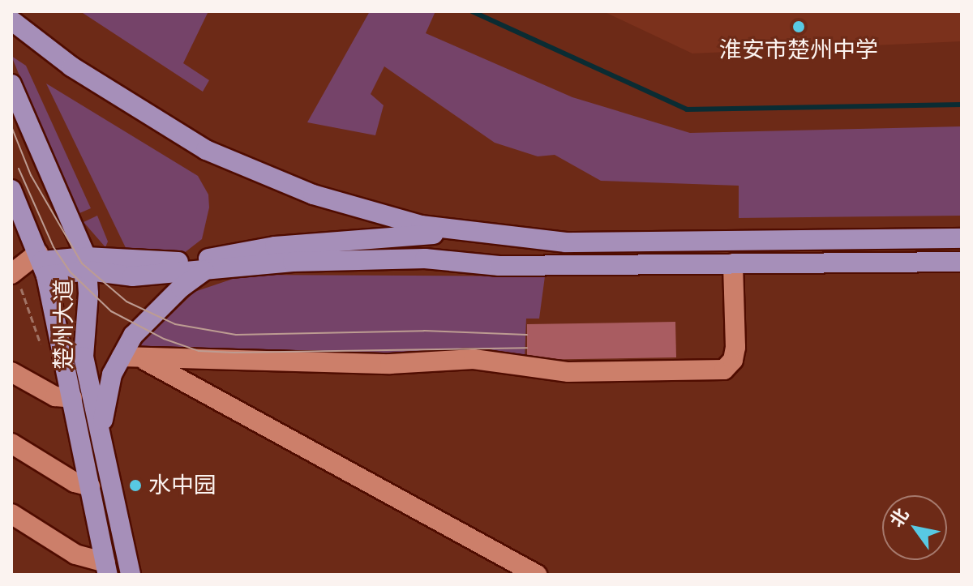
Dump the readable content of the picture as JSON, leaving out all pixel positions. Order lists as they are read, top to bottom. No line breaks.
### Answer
{"streets":{"main road":["楚州大道"]},"places":["淮安市楚州中学","水中园"],"north":"top left"}
